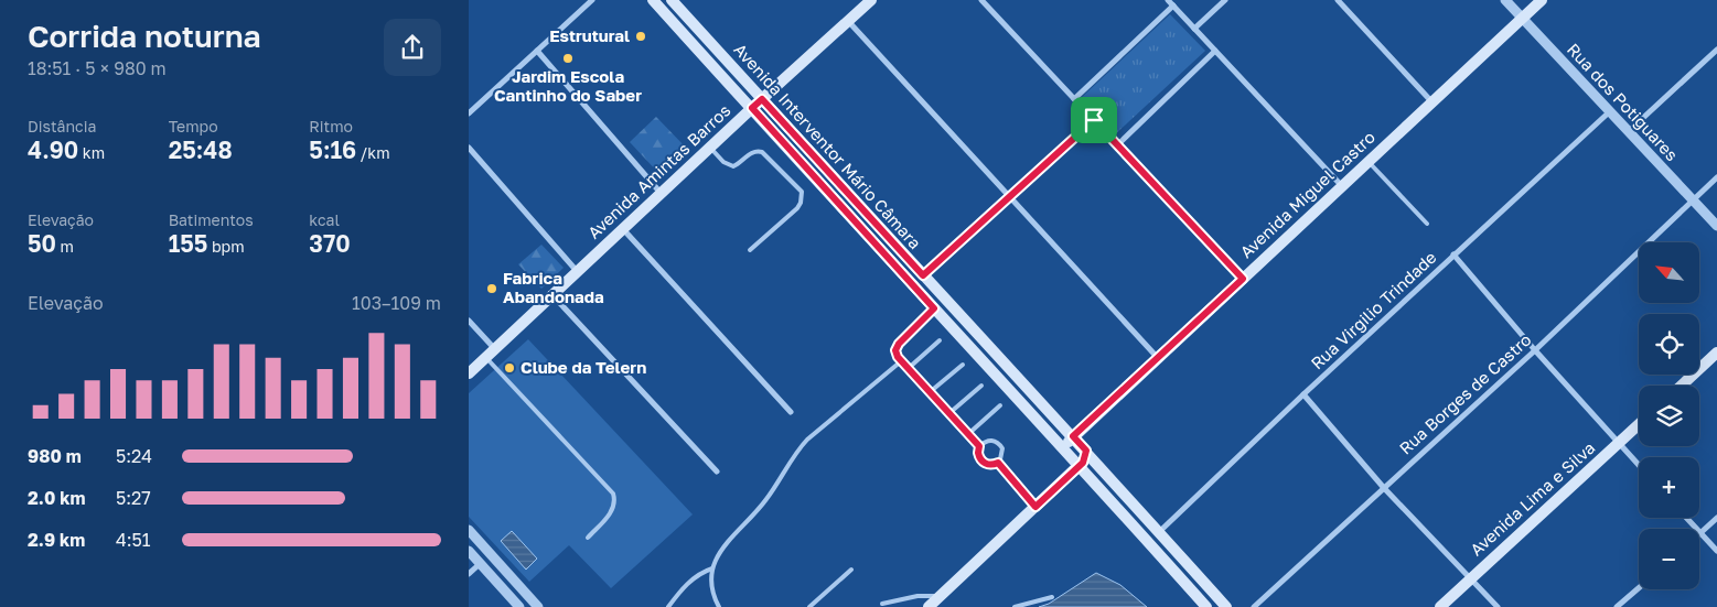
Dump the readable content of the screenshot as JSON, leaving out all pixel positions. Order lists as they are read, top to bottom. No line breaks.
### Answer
{"streets":{"main road":["Avenida Interventor Mário Câmara","Avenida Amintas Barros","Avenida Miguel Castro","Avenida Lima e Silva"],"street":["Rua dos Potiguares","Rua Virgilio Trindade","Rua Borges de Castro"]},"crossings":[["Rua dos Potiguares","Avenida Miguel Castro"],["Rua dos Potiguares","Rua Virgilio Trindade"],["Rua dos Potiguares","Rua Borges de Castro"],["Avenida Interventor Mário Câmara","Avenida Amintas Barros"],["Avenida Interventor Mário Câmara","Avenida Miguel Castro"],["Avenida Interventor Mário Câmara","Rua Virgilio Trindade"]],"places":["Estrutural","Jardim Escola Cantinho do Saber","Fabrica Abandonada","Clube da Telern"],"north":"top left","page":{"heading":["Corrida noturna","18:51 · 5 × 980 m"],"stats":[["Distância","4.90 km"],["Tempo","25:48"],["Ritmo","5:16 /km"],["Elevação","50 m"],["Batimentos","155 bpm"],["kcal","370"]],"map_buttons":["+","−"],"chart":["Elevação","103–109 m"],"list":[{"name":"980 m","note":"5:24"},{"name":"2.0 km","note":"5:27"},{"name":"2.9 km","note":"4:51"}]}}
